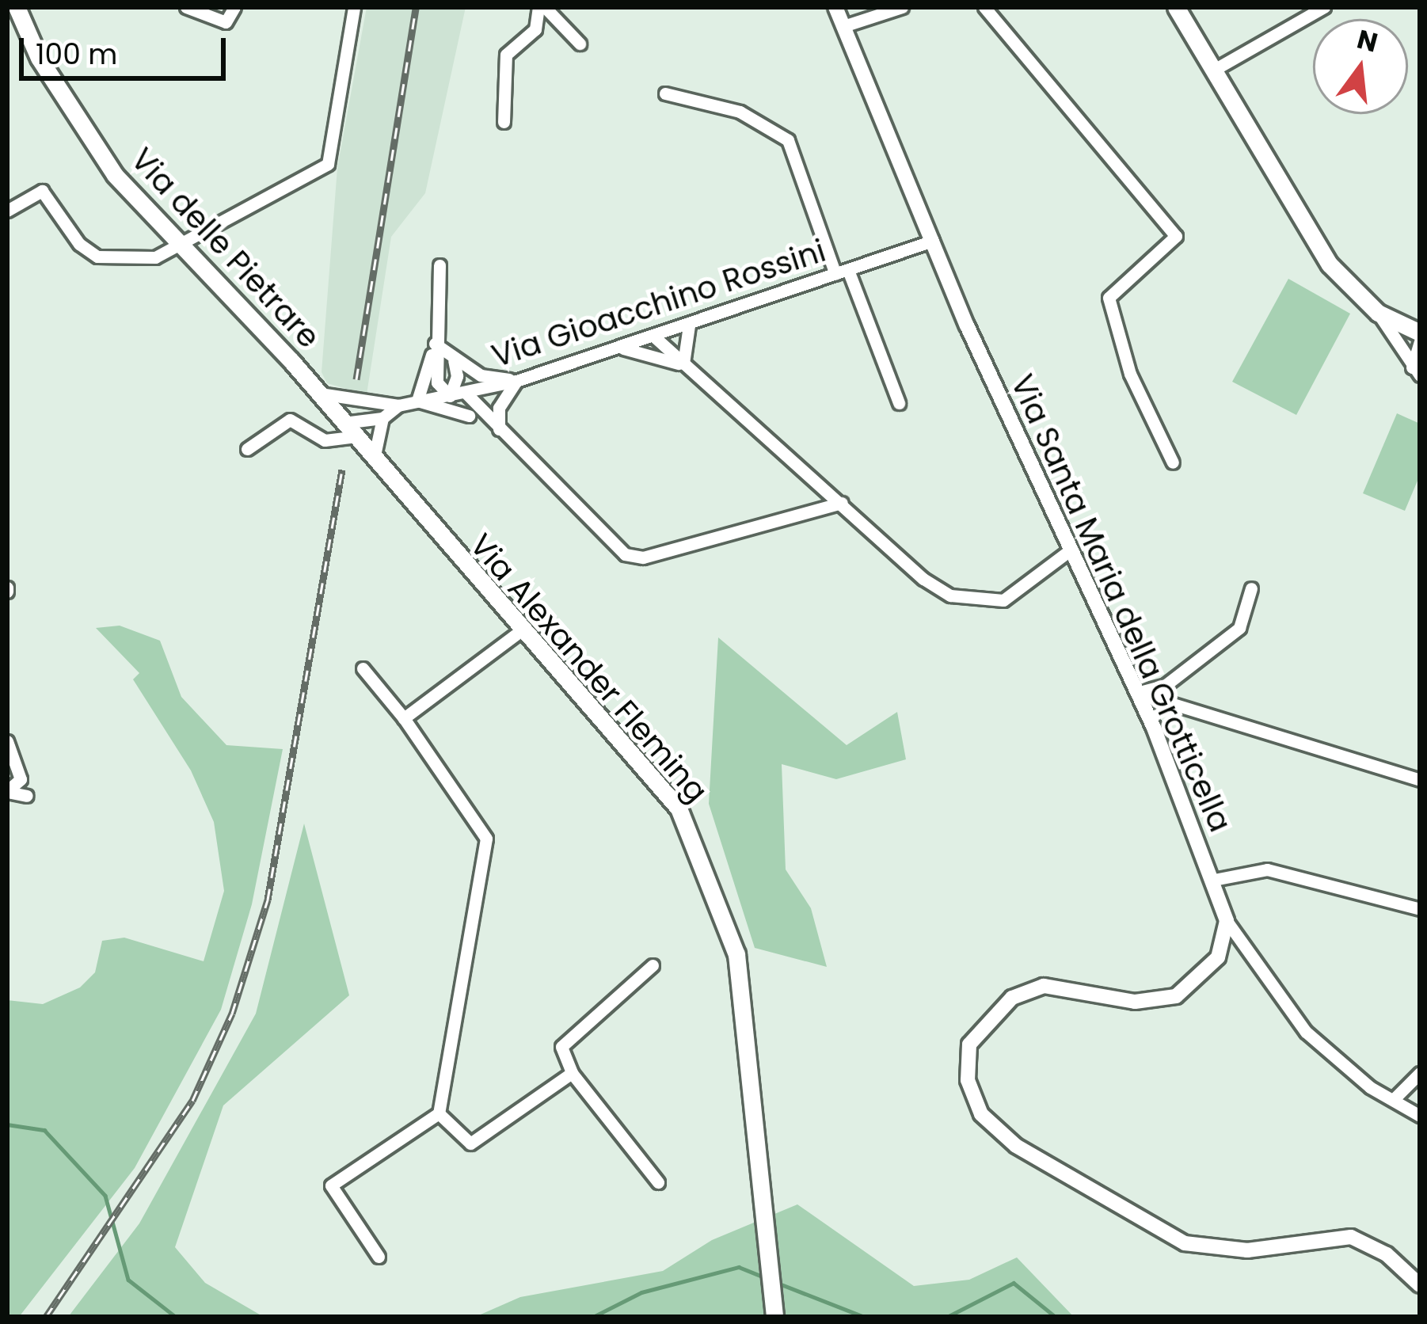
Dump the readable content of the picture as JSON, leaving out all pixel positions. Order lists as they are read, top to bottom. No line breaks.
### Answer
{"streets":{"main road":["Via delle Pietrare","Via Alexander Fleming"],"street":["Via Gioacchino Rossini","Via Santa Maria della Grotticella"]},"crossings":[["Via delle Pietrare","Via Alexander Fleming"],["Via Gioacchino Rossini","Via Santa Maria della Grotticella"]],"scale_bar":"100 m","north":"top"}
